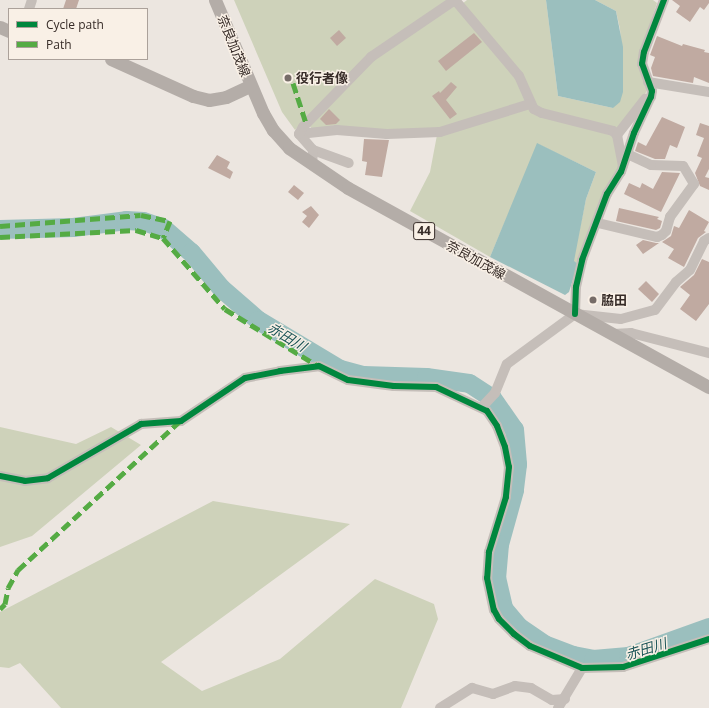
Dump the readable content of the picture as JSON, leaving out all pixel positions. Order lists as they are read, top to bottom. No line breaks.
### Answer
{"streets":{"main road":["奈良加茂線","44"]},"water":["赤田川"],"places":["役行者像","脇田"],"legend":["Cycle path","Path"]}
